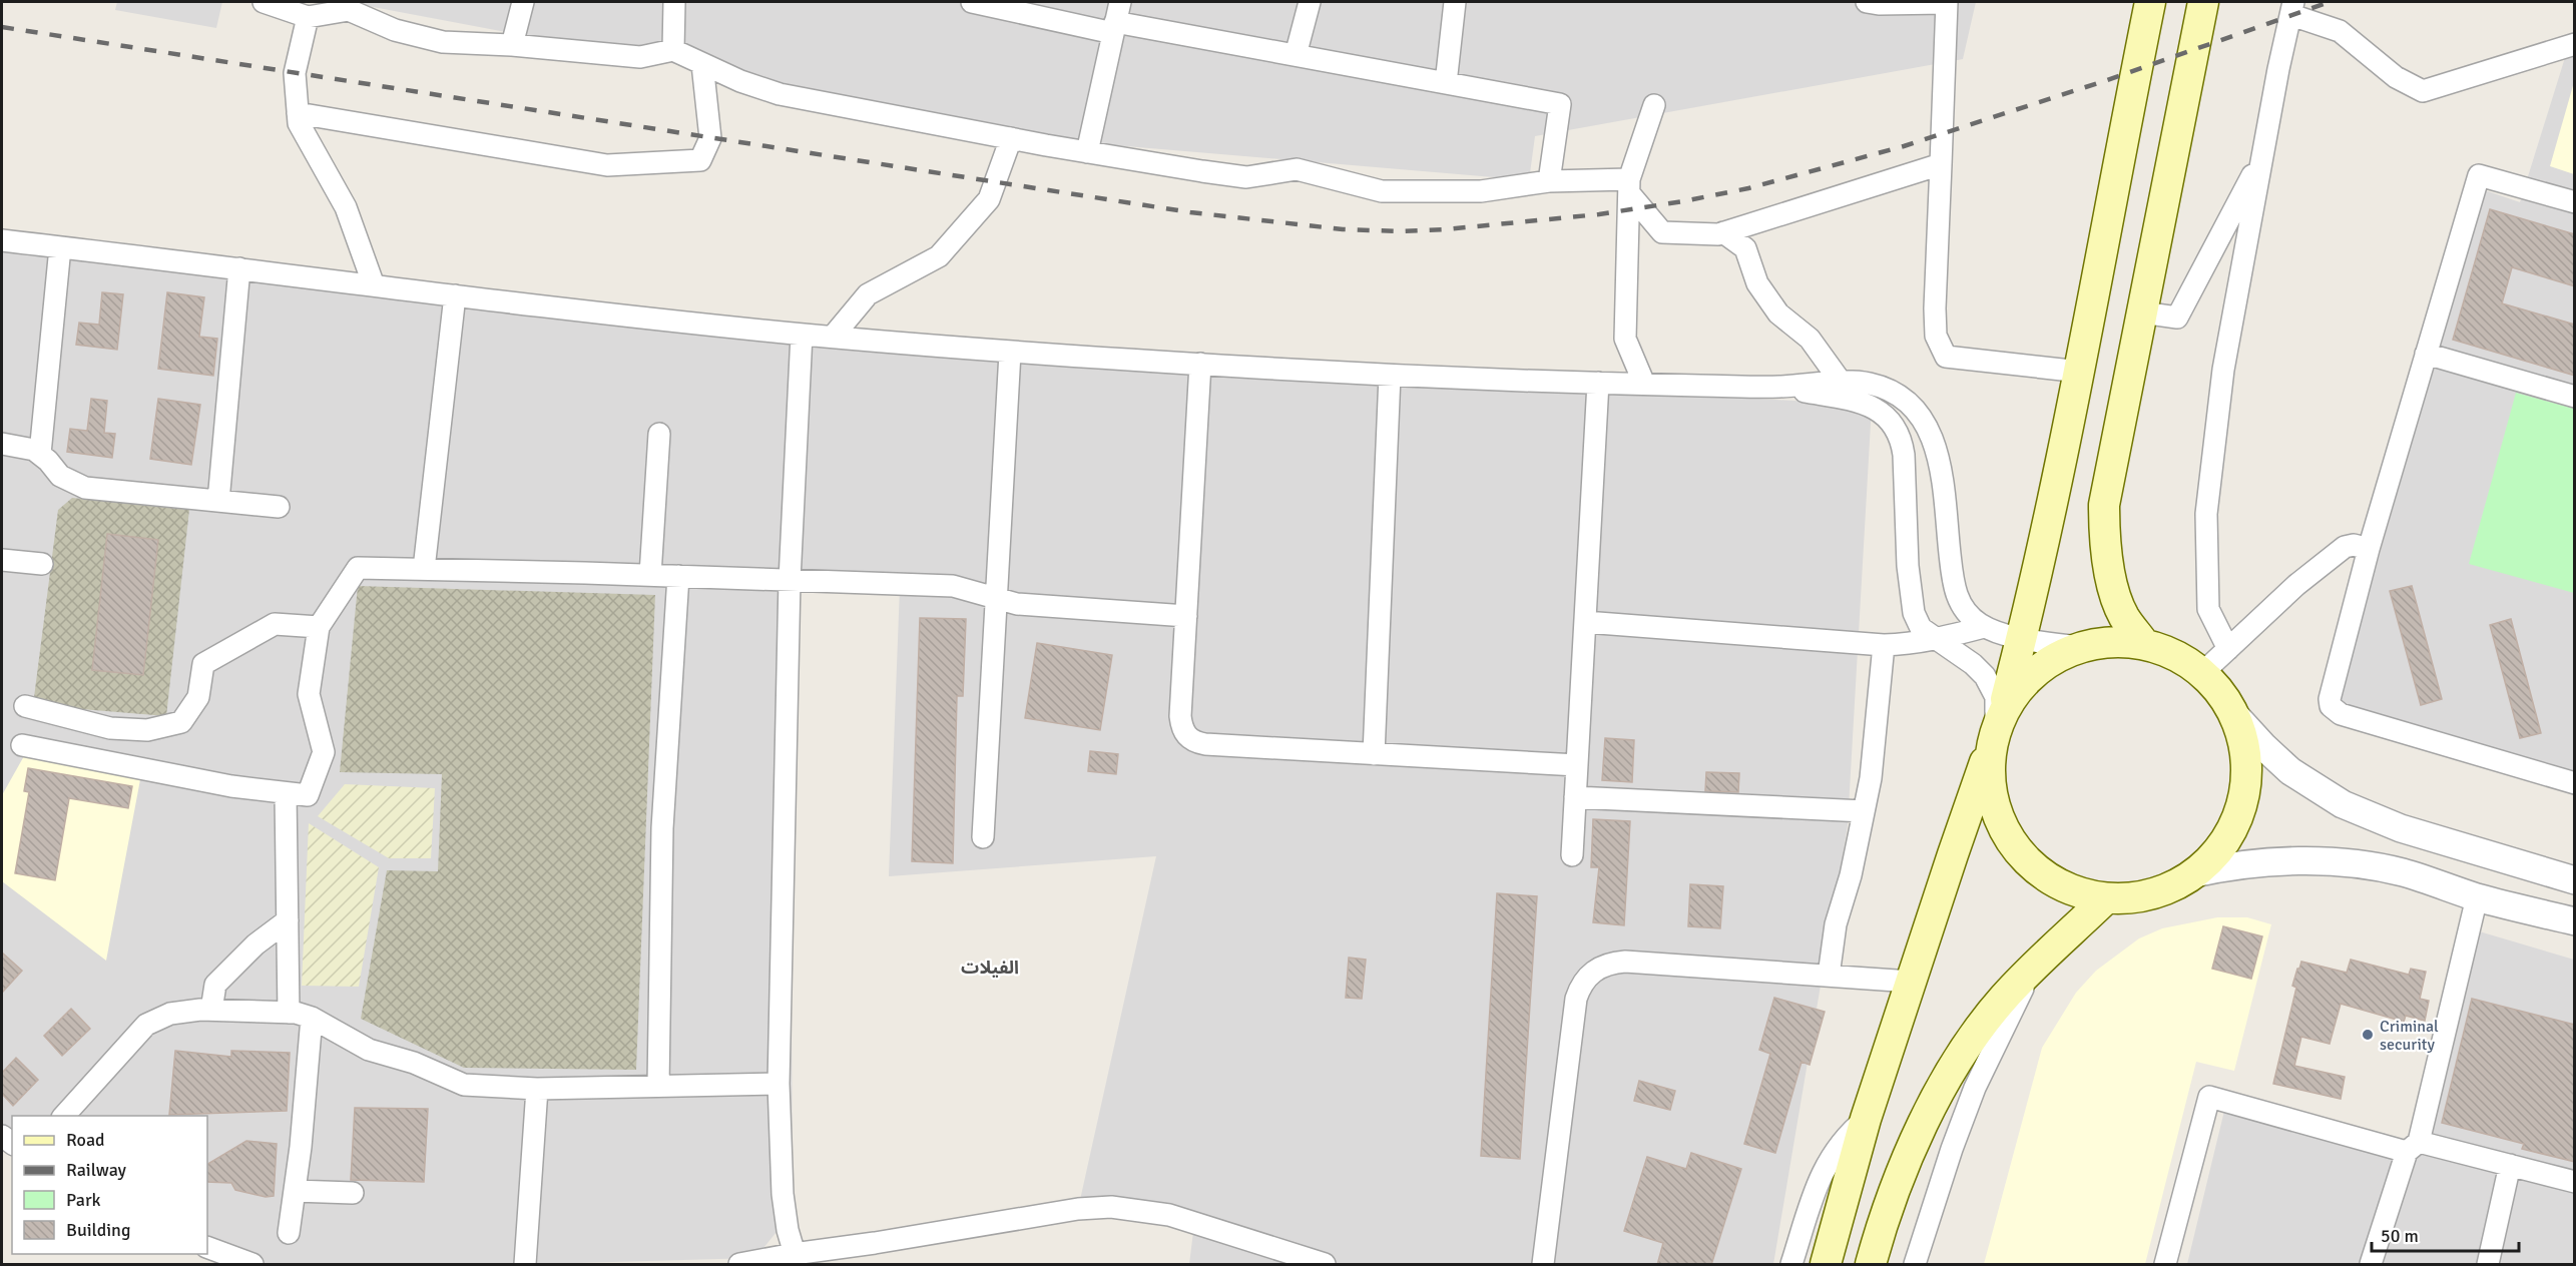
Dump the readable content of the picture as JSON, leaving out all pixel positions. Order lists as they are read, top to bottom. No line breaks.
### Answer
{"districts":["الفيلات"],"places":["Criminal security"],"legend":["Road","Railway","Park","Building"],"scale_bar":"50 m"}
